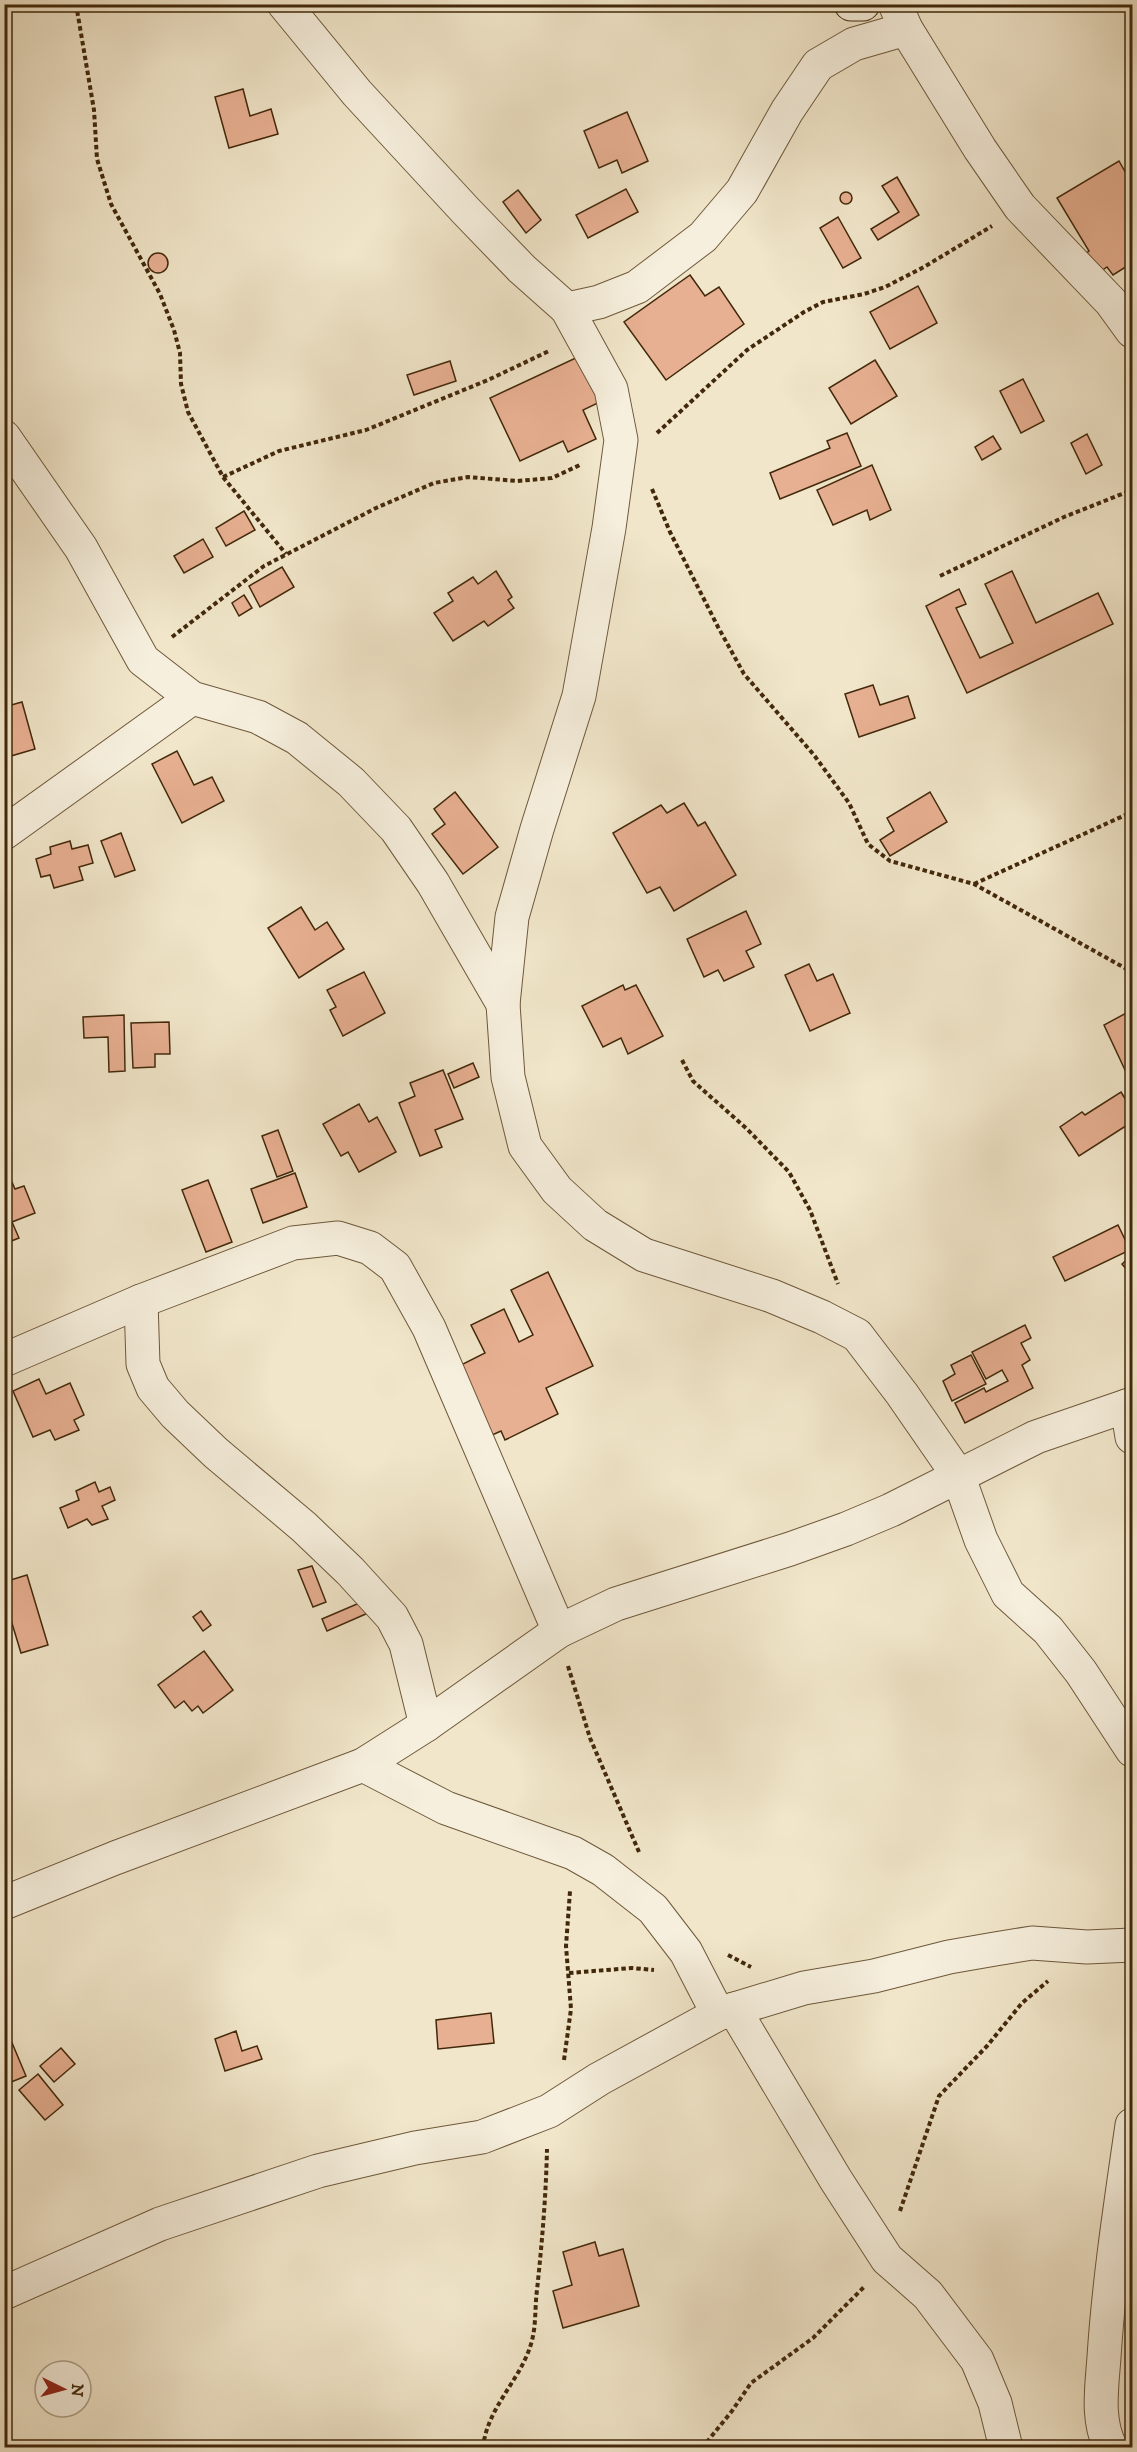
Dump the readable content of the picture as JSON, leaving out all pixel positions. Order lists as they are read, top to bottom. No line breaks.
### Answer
{"north":"right"}
